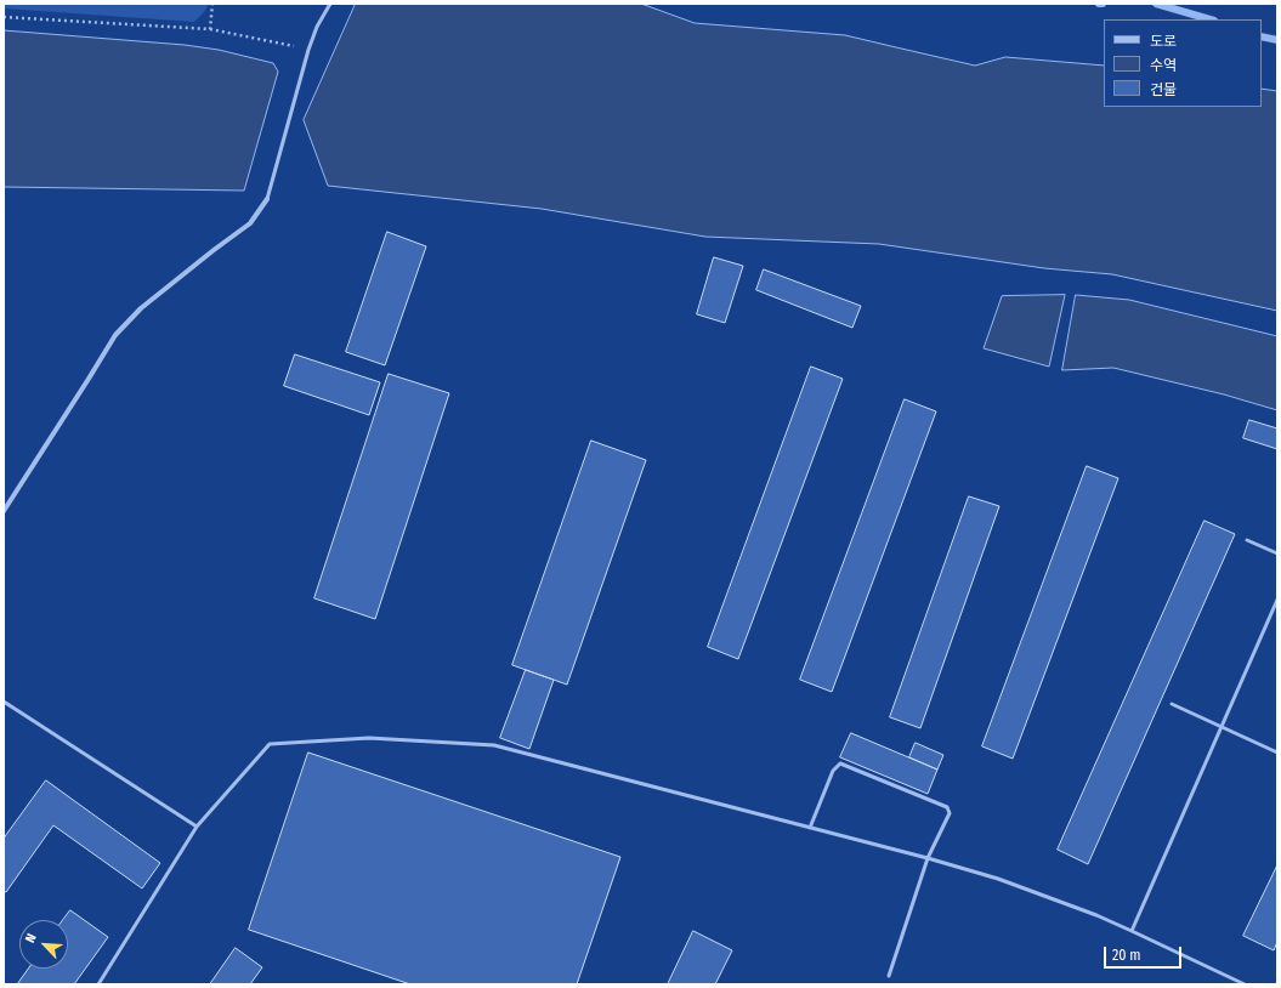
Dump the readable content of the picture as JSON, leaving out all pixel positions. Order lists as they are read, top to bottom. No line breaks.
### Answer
{"legend":["도로","수역","건물"],"scale_bar":"20 m","north":"top left"}
